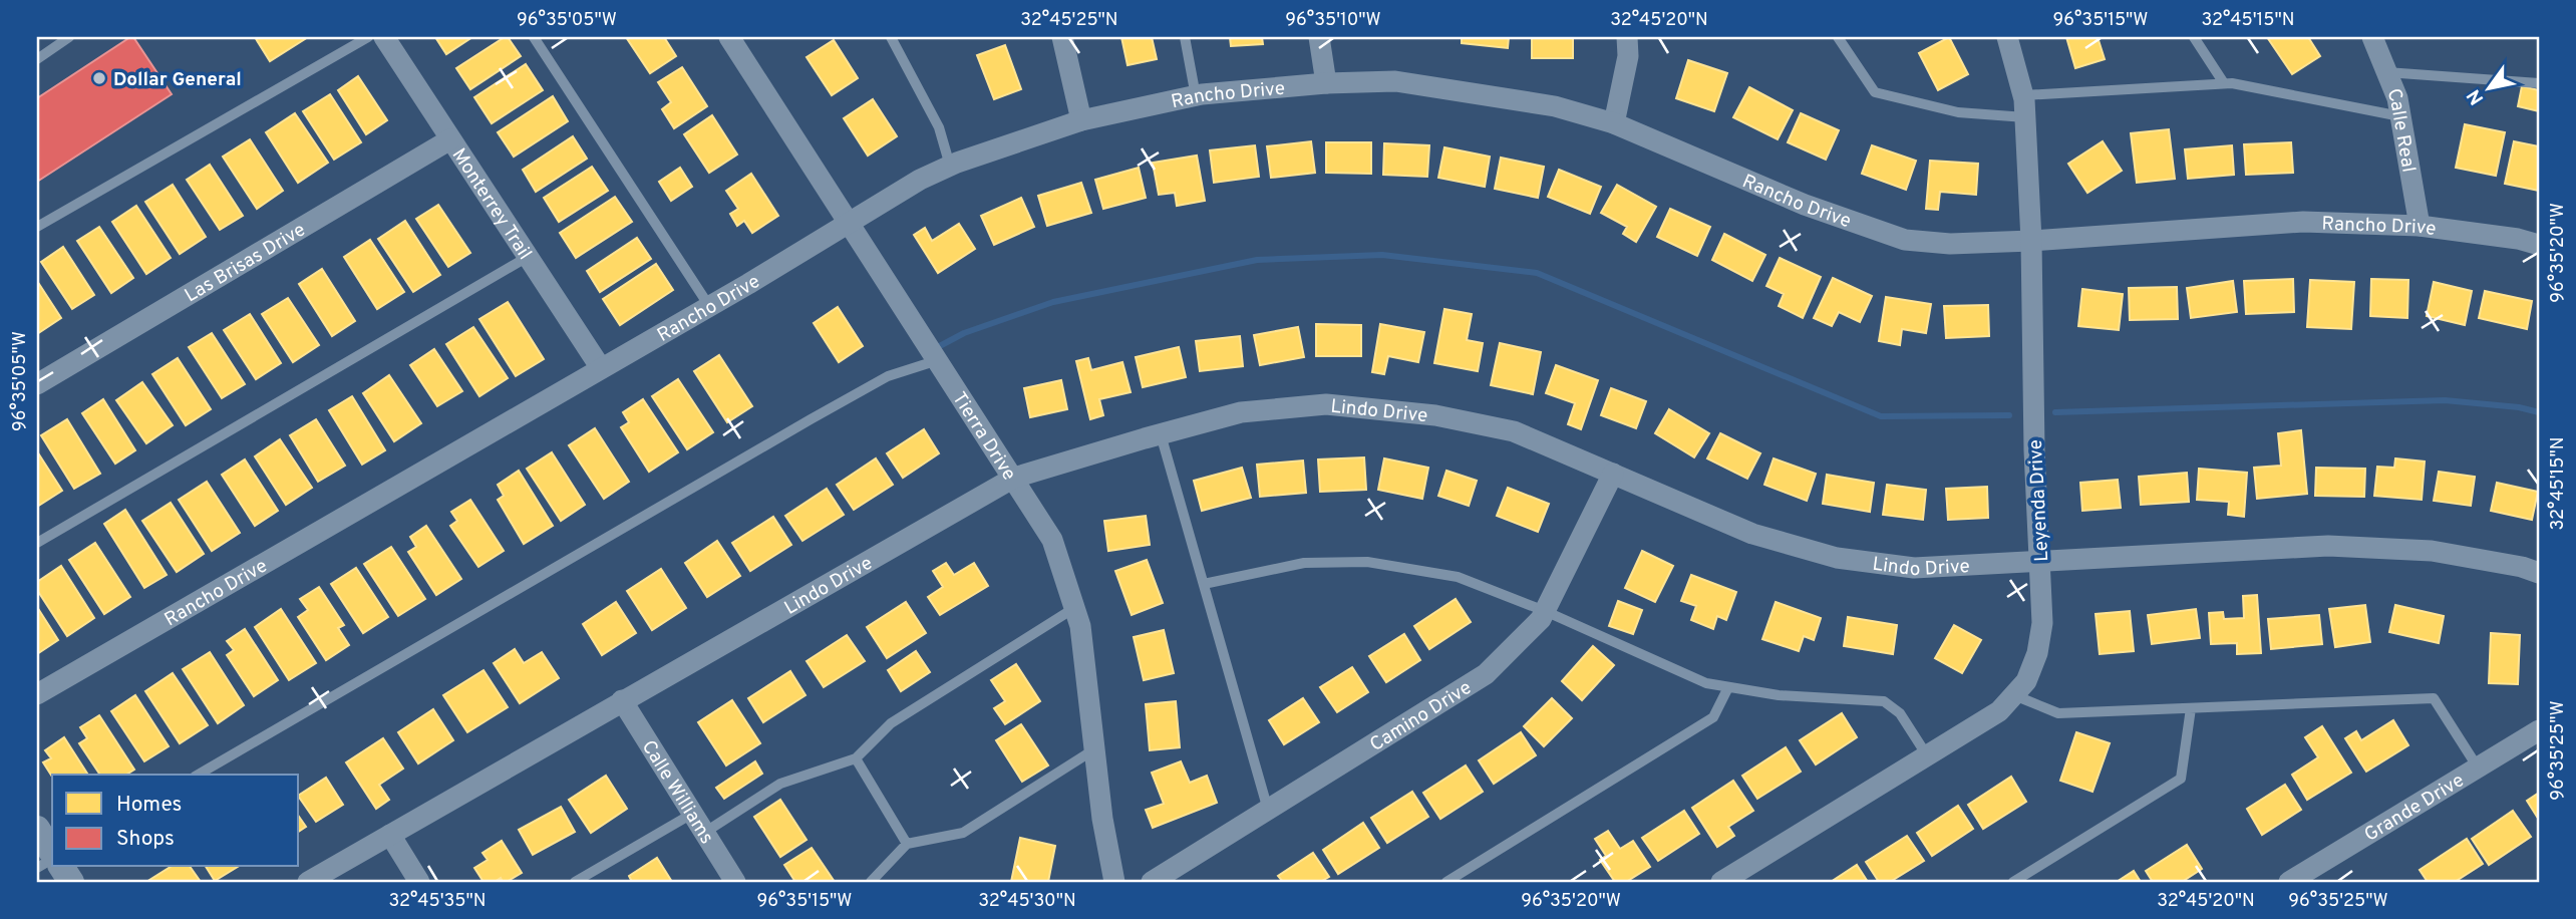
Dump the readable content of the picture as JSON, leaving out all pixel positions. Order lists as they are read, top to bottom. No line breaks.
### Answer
{"streets":{"street":["Rancho Drive","Calle Real","Monterrey Trail","Las Brisas Drive","Lindo Drive","Tierra Drive","Leyenda Drive","Camino Drive","Calle Williams","Grande Drive"]},"crossings":[["Rancho Drive","Calle Real"],["Rancho Drive","Monterrey Trail"],["Rancho Drive","Tierra Drive"],["Rancho Drive","Leyenda Drive"],["Monterrey Trail","Las Brisas Drive"],["Lindo Drive","Tierra Drive"],["Lindo Drive","Leyenda Drive"],["Lindo Drive","Camino Drive"],["Lindo Drive","Calle Williams"]],"places":["Dollar General"],"legend":["Homes","Shops"],"north":"bottom left","coordinates":["96°35'05\"W","32°45'25\"N","96°35'10\"W","32°45'20\"N","96°35'15\"W","32°45'15\"N","96°35'20\"W","96°35'25\"W","32°45'35\"N","32°45'30\"N"]}
